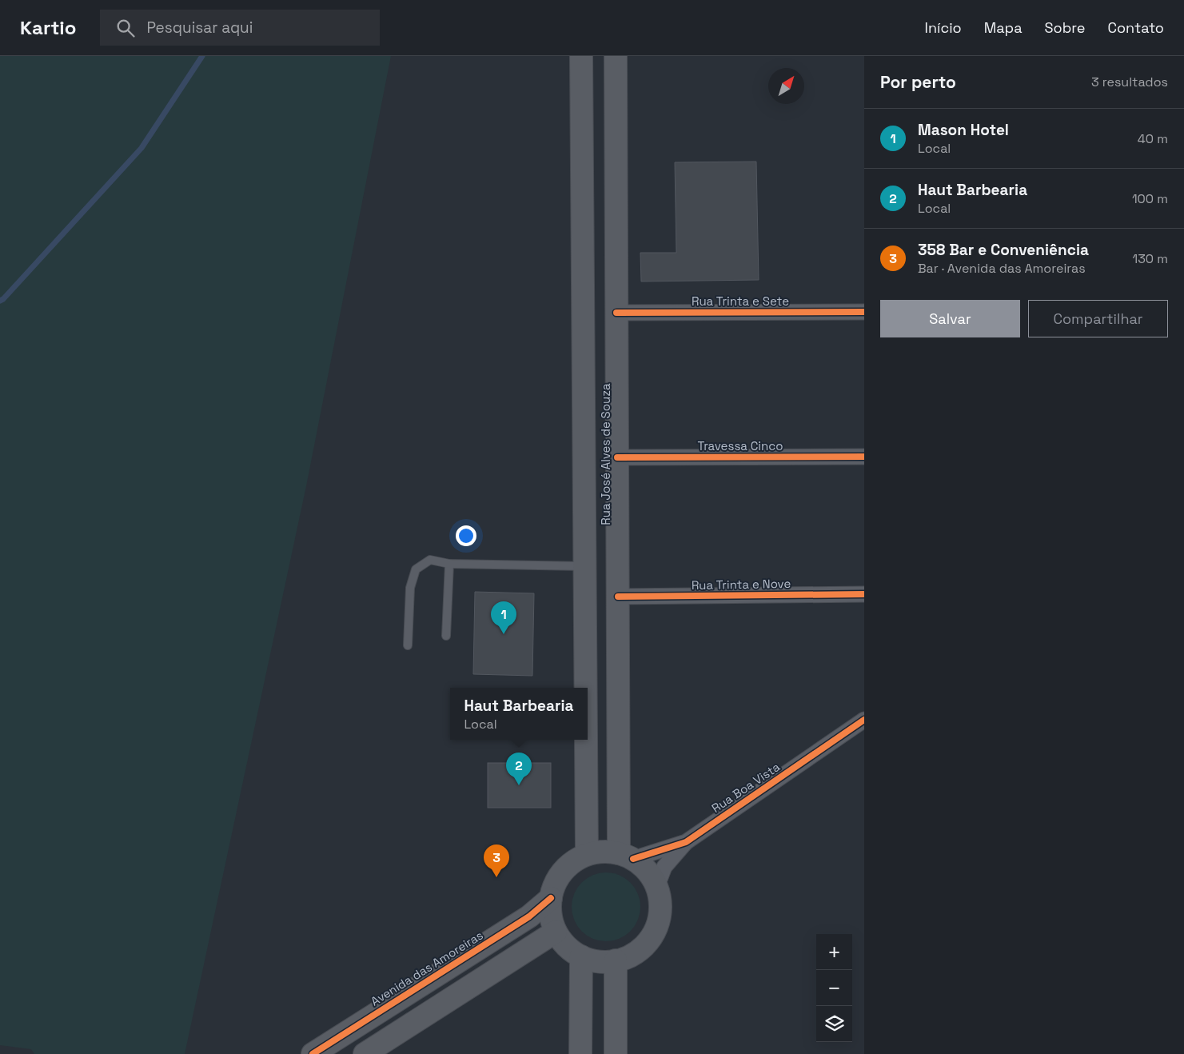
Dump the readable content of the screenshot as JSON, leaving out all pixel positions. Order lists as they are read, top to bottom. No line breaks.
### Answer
{"streets":{"main road":["Rua José Alves de Souza","Avenida das Amoreiras"],"street":["Rua Trinta e Sete","Travessa Cinco","Rua Trinta e Nove","Rua Boa Vista"]},"crossings":[["Rua Trinta e Sete","Rua José Alves de Souza"],["Travessa Cinco","Rua José Alves de Souza"],["Rua José Alves de Souza","Rua Trinta e Nove"],["Rua José Alves de Souza","Rua Boa Vista"],["Rua José Alves de Souza","Avenida das Amoreiras"],["Rua Boa Vista","Avenida das Amoreiras"]],"north":"top right","page":{"header":"Kartio","search":"Pesquisar aqui","nav":["Início","Mapa","Sobre","Contato"],"heading":["Por perto","3 resultados"],"list":[{"mark":"1","name":"Mason Hotel","note":"Local","value":"40 m"},{"mark":"2","name":"Haut Barbearia","note":"Local","value":"100 m"},{"mark":"3","name":"358 Bar e Conveniência","note":"Bar · Avenida das Amoreiras","value":"130 m"}],"buttons":["Salvar","Compartilhar"],"pins":["1","2","3"],"popup":["Haut Barbearia","Local"],"map_buttons":["+","−"]}}
